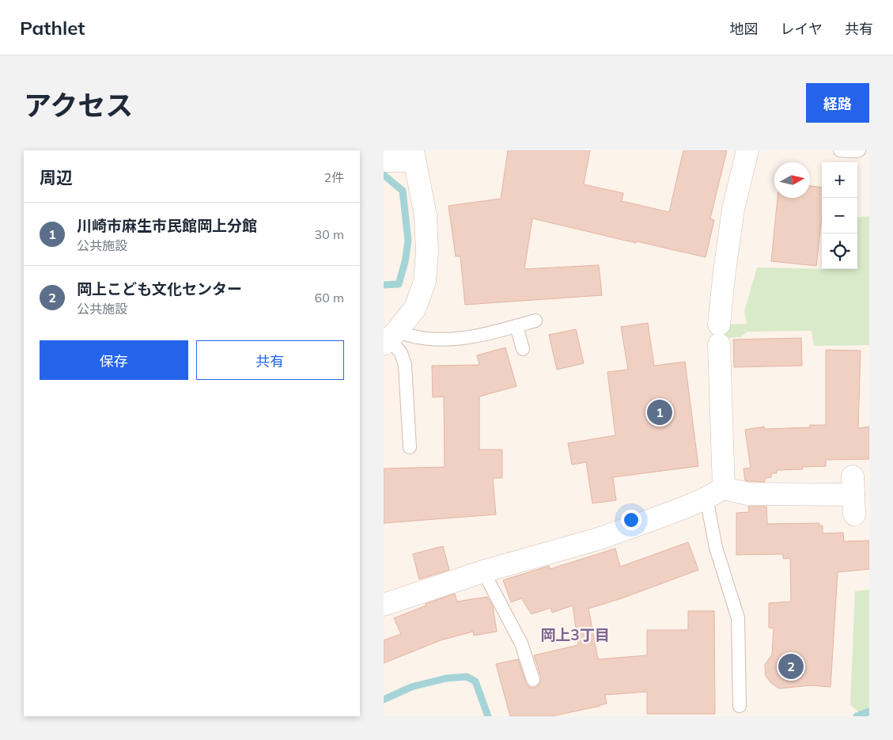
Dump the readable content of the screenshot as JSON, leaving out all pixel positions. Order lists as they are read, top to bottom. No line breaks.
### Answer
{"districts":["岡上3丁目"],"north":"right","page":{"header":"Pathlet","nav":["地図","レイヤ","共有"],"title":"アクセス","buttons":["経路",["保存","共有"]],"heading":["周辺","2件"],"map_buttons":["+","−"],"list":[{"mark":"1","name":"川崎市麻生市民館岡上分館","note":"公共施設","value":"30 m"},{"mark":"2","name":"岡上こども文化センター","note":"公共施設","value":"60 m"}],"pins":["1","2"]}}
